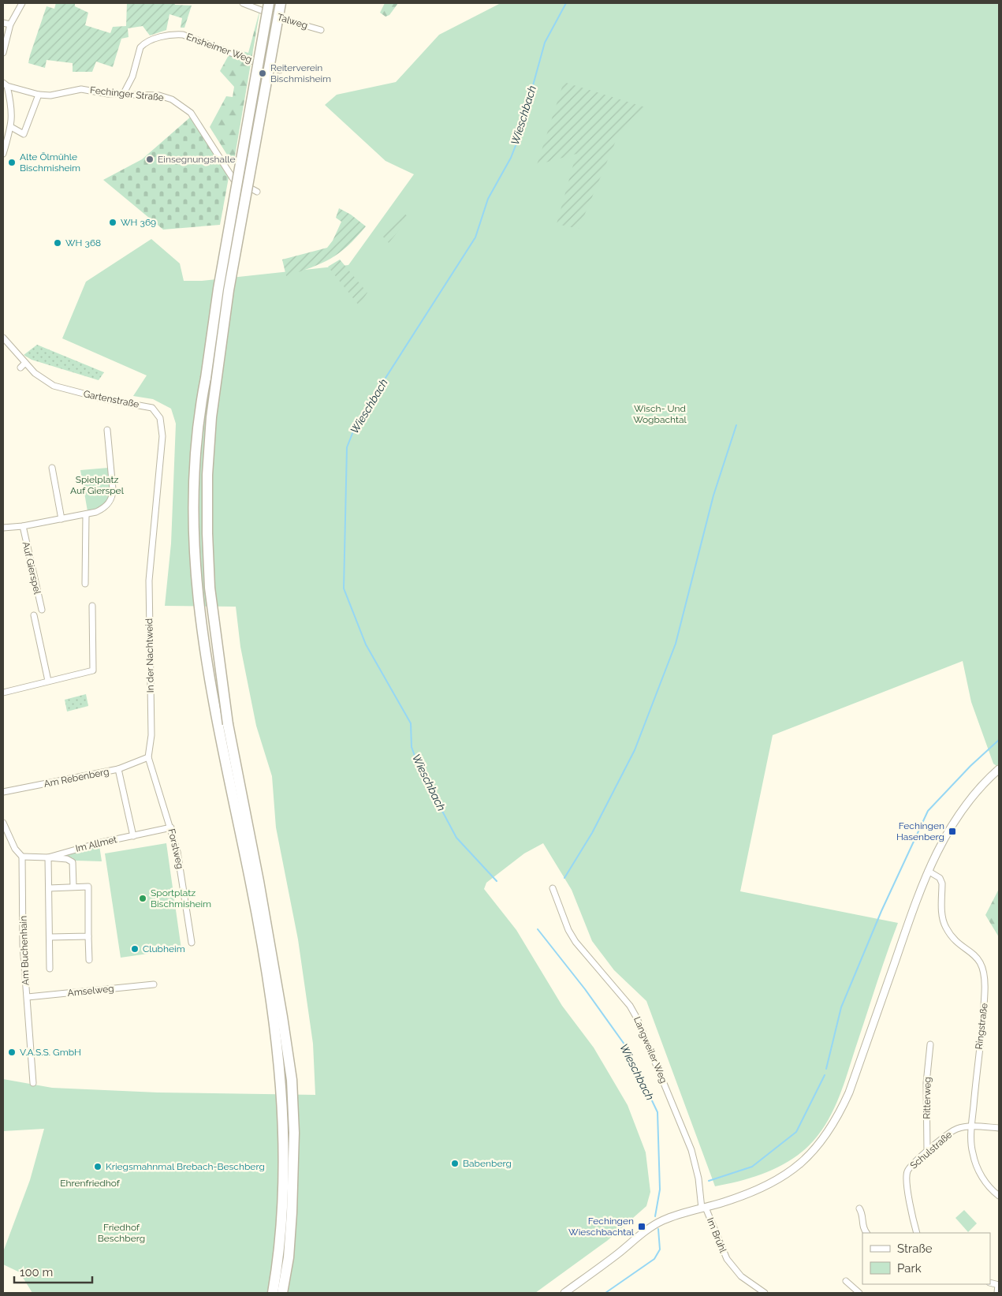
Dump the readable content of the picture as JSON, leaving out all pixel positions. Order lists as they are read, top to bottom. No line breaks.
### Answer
{"streets":{"street":["Talweg","Ensheimer Weg","Fechinger Straße","Gartenstraße","Auf Gierspel","In der Nachtweid","Am Rebenberg","Im Allmet","Forstweg","Am Buchenhain","Amselweg","Ringstraße","Langweiler Weg","Ritterweg","Schulstraße","Im Brühl"]},"crossings":[["Ensheimer Weg","Fechinger Straße"],["Gartenstraße","In der Nachtweid"],["In der Nachtweid","Am Rebenberg"],["In der Nachtweid","Forstweg"],["Am Rebenberg","Forstweg"],["Im Allmet","Forstweg"],["Im Allmet","Am Buchenhain"],["Am Buchenhain","Amselweg"],["Ringstraße","Schulstraße"],["Langweiler Weg","Im Brühl"],["Ritterweg","Schulstraße"]],"water":["Wieschbach"],"parks":["Wisch- Und Wogbachtal","Spielplatz Auf Gierspel","Ehrenfriedhof","Friedhof Beschberg"],"places":{"other":["Reiterverein Bischmisheim","Einsegnungshalle","Alte Ölmühle Bischmisheim","WH 369","WH 368","Sportplatz Bischmisheim","Clubheim","V.A.S.S. GmbH","Babenberg","Kriegsmahnmal Brebach-Beschberg"],"transit":["Fechingen Hasenberg","Fechingen Wieschbachtal"]},"legend":["Straße","Park"],"scale_bar":"100 m"}
